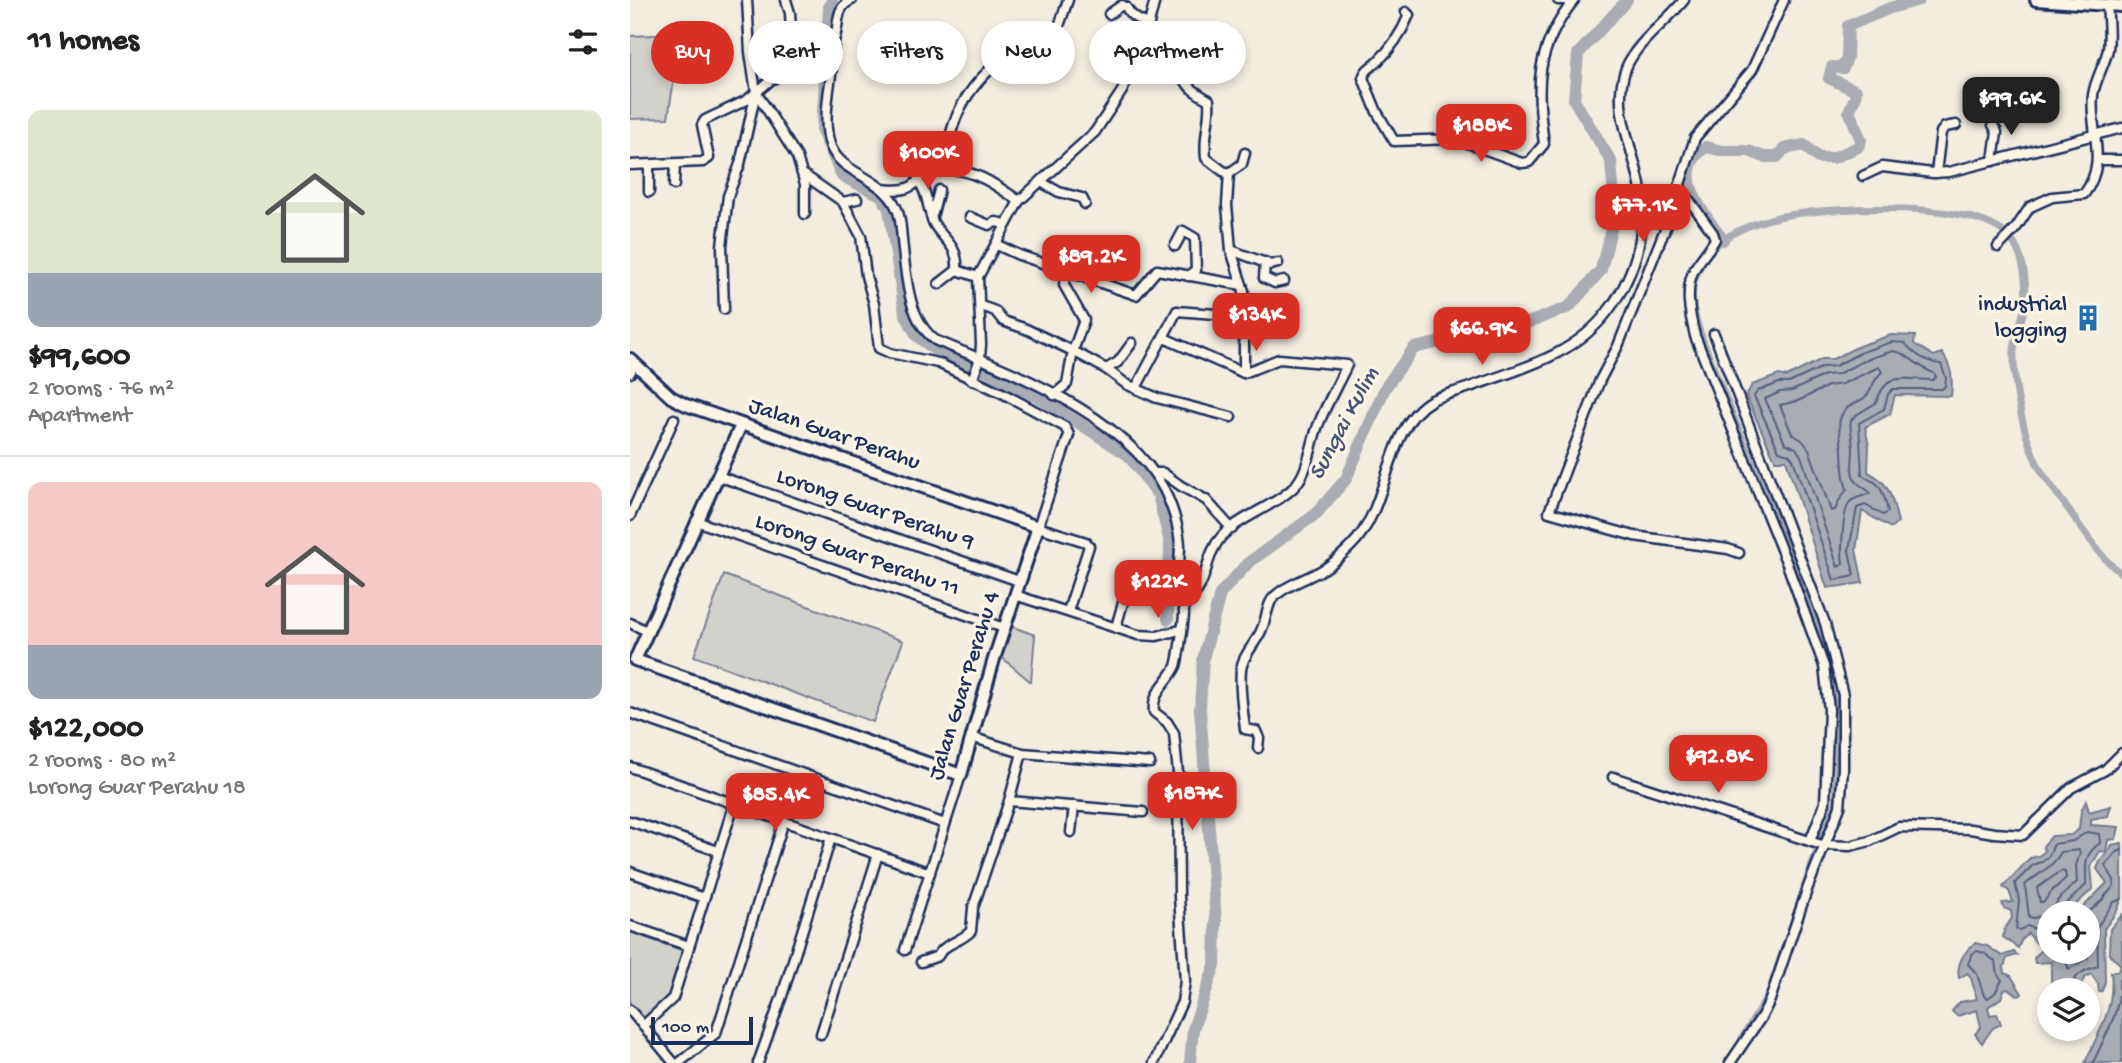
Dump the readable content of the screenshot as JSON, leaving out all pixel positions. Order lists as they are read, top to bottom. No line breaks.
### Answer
{"streets":{"street":["Jalan Guar Perahu","Lorong Guar Perahu 9","Lorong Guar Perahu 11","Jalan Guar Perahu 4"]},"crossings":[["Jalan Guar Perahu","Jalan Guar Perahu 4"],["Lorong Guar Perahu 9","Jalan Guar Perahu 4"],["Lorong Guar Perahu 11","Jalan Guar Perahu 4"]],"water":["Sungai Kulim"],"places":{"building":["industrial logging"]},"scale_bar":"100 m","page":{"heading":"11 homes","chip":["Buy","Rent","Filters","New","Apartment"],"price":["$99.6K","$188K","$100K","$77.1K","$89.2K","$134K","$66.9K","$122K","$92.8K","$187K","$85.4K"],"list":[{"name":"$99,600","note":"2 rooms · 76 m² · Apartment"},{"name":"$122,000","note":"2 rooms · 80 m² · Lorong Guar Perahu 18"}],"scale":"100 m"}}
